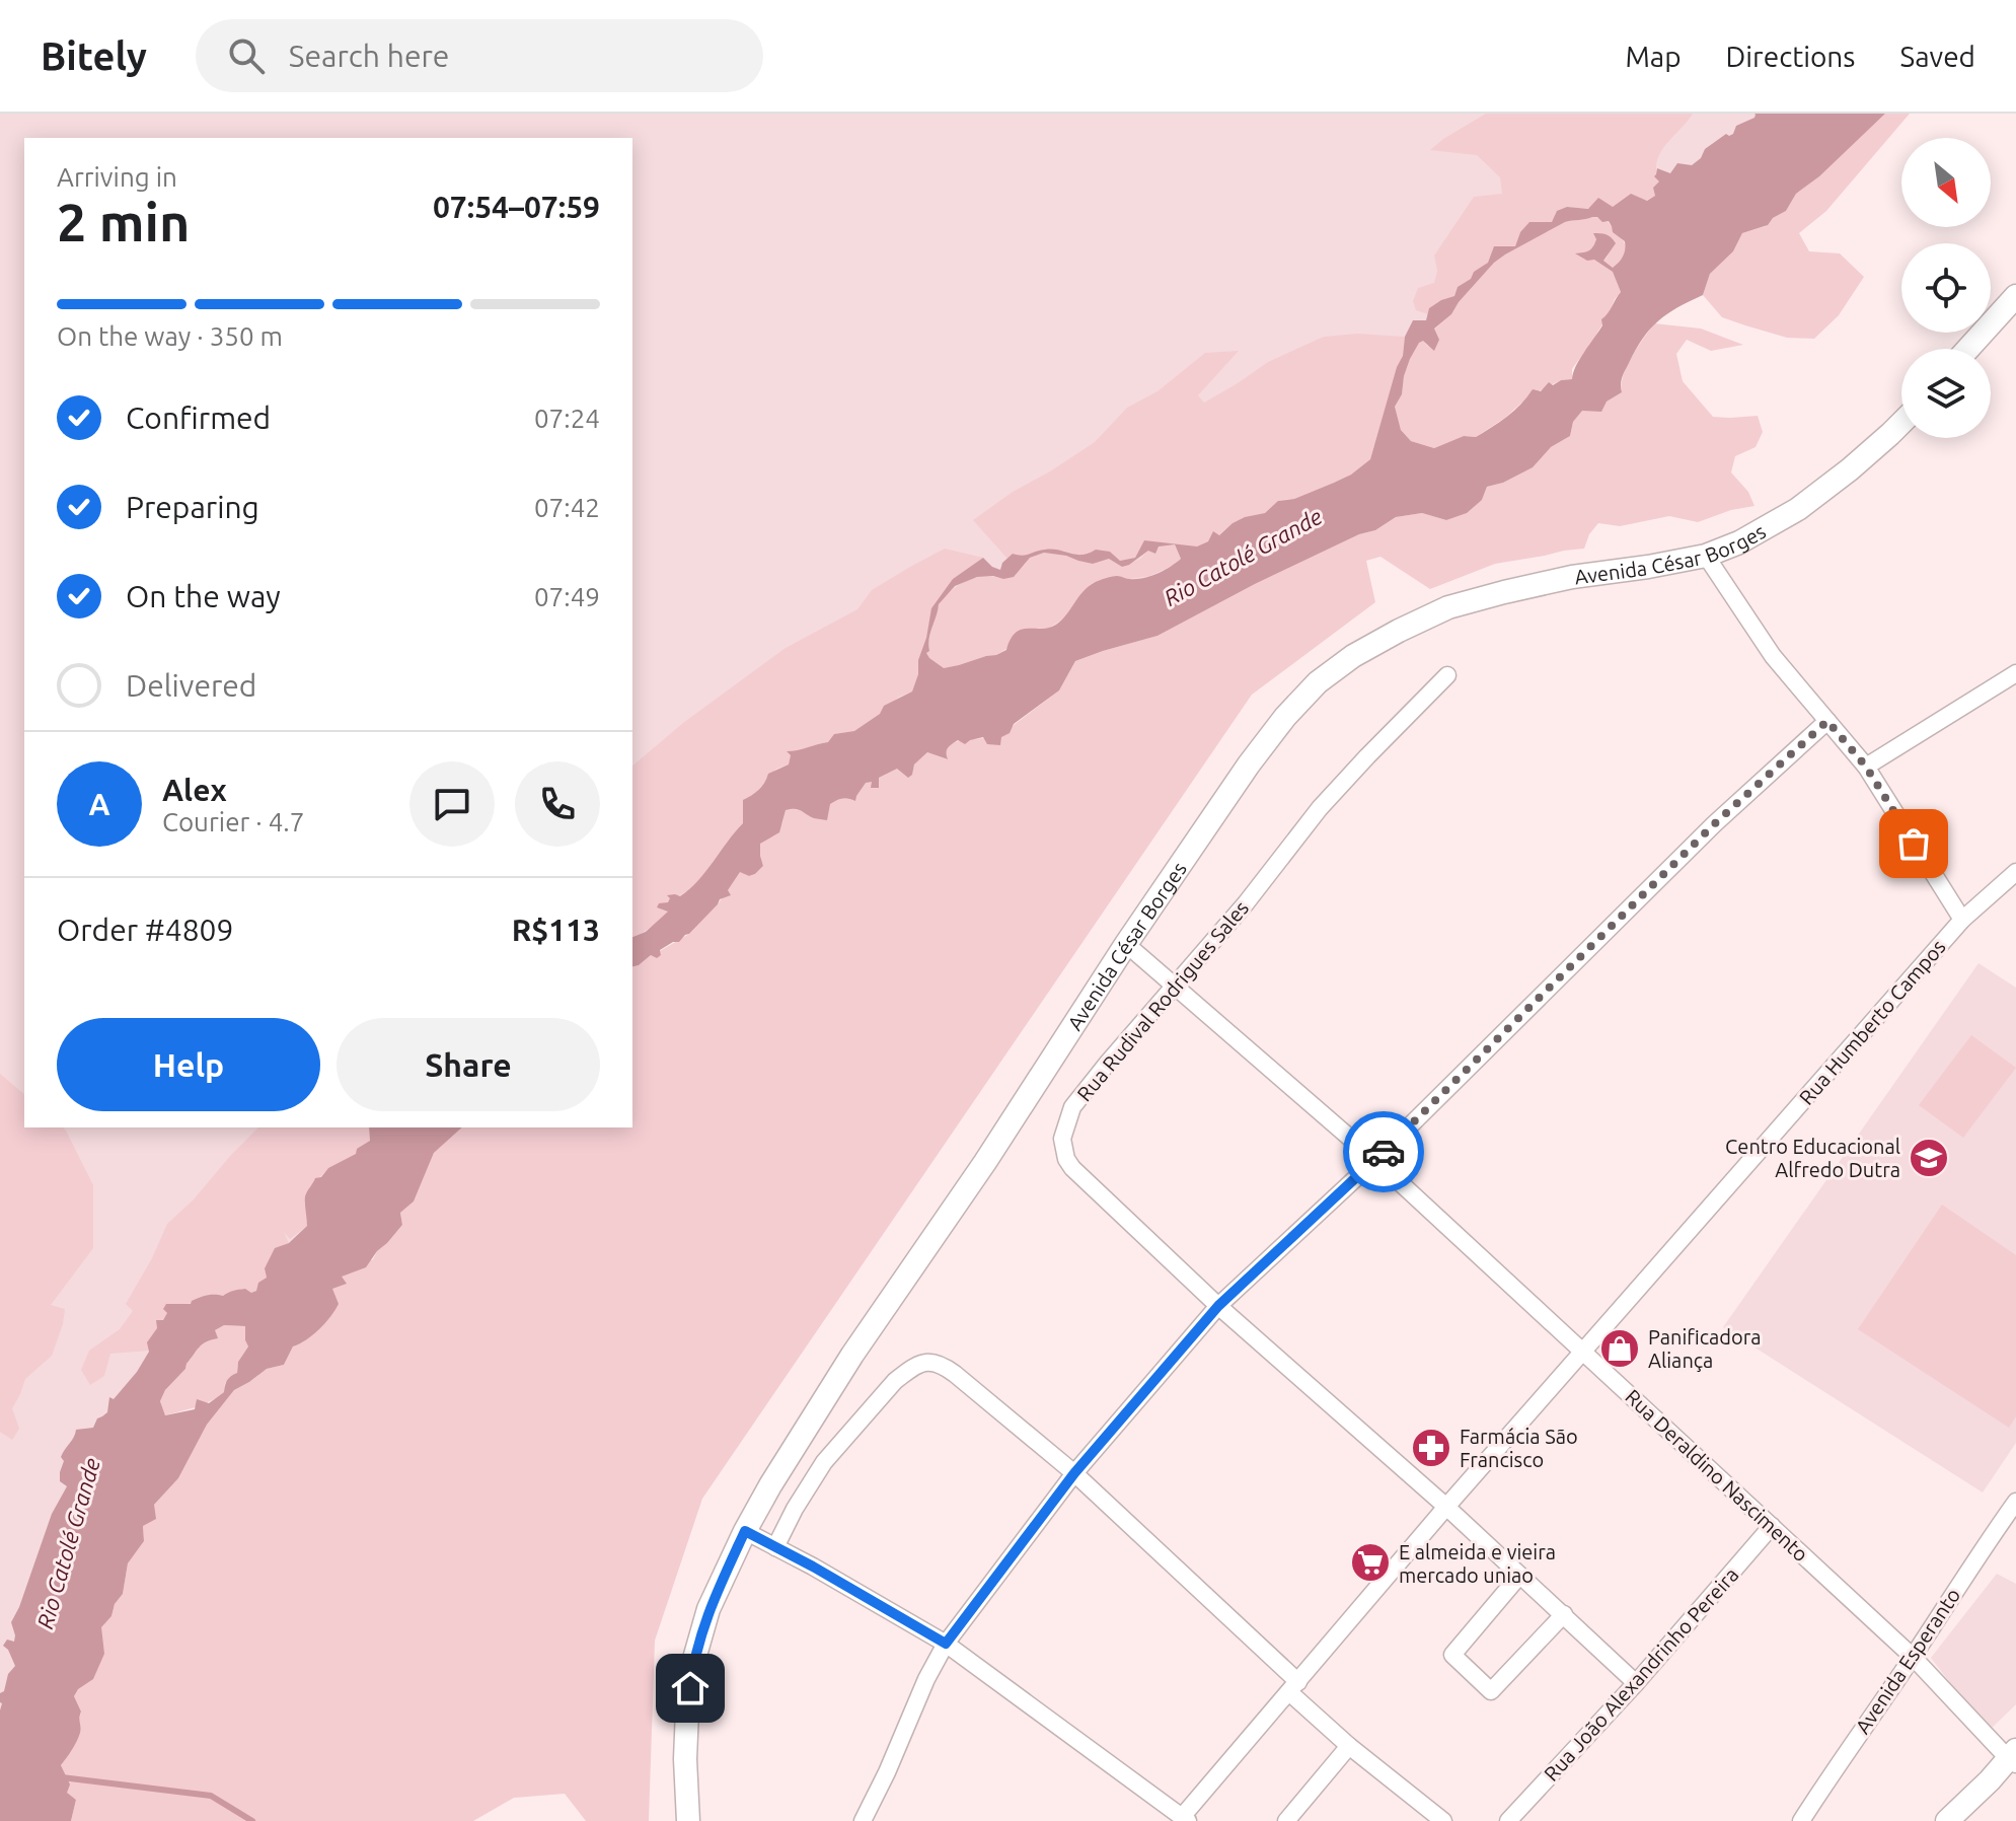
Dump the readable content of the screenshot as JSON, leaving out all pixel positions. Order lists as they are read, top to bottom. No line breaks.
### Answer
{"streets":{"street":["Avenida César Borges","Rua Rudival Rodrigues Sales","Rua Humberto Campos","Rua Deraldino Nascimento","Avenida Esperanto","Rua João Alexandrinho Pereira"]},"crossings":[["Avenida César Borges","Rua Deraldino Nascimento"],["Rua Rudival Rodrigues Sales","Rua Humberto Campos"],["Rua Rudival Rodrigues Sales","Rua Deraldino Nascimento"],["Rua Rudival Rodrigues Sales","Rua João Alexandrinho Pereira"],["Rua Humberto Campos","Rua Deraldino Nascimento"],["Rua Deraldino Nascimento","Avenida Esperanto"],["Rua Deraldino Nascimento","Rua João Alexandrinho Pereira"]],"water":["Rio Catolé Grande"],"places":{"school or university":["Centro Educacional Alfredo Dutra"],"shop":["Panificadora Aliança"],"pharmacy":["Farmácia São Francisco"],"supermarket":["E almeida e vieira mercado uniao"]},"north":"bottom right","page":{"header":"Bitely","search":"Search here","nav":["Map","Directions","Saved"],"heading":["2 min","Arriving in","07:54–07:59"],"panel":["Alex","Courier · 4.7","Order #4809","R$113"],"bar":"On the way · 350 m","list":[["Confirmed","07:24"],["Preparing","07:42"],["On the way","07:49"],"Delivered"],"round":"A","buttons":["Help","Share"]}}
